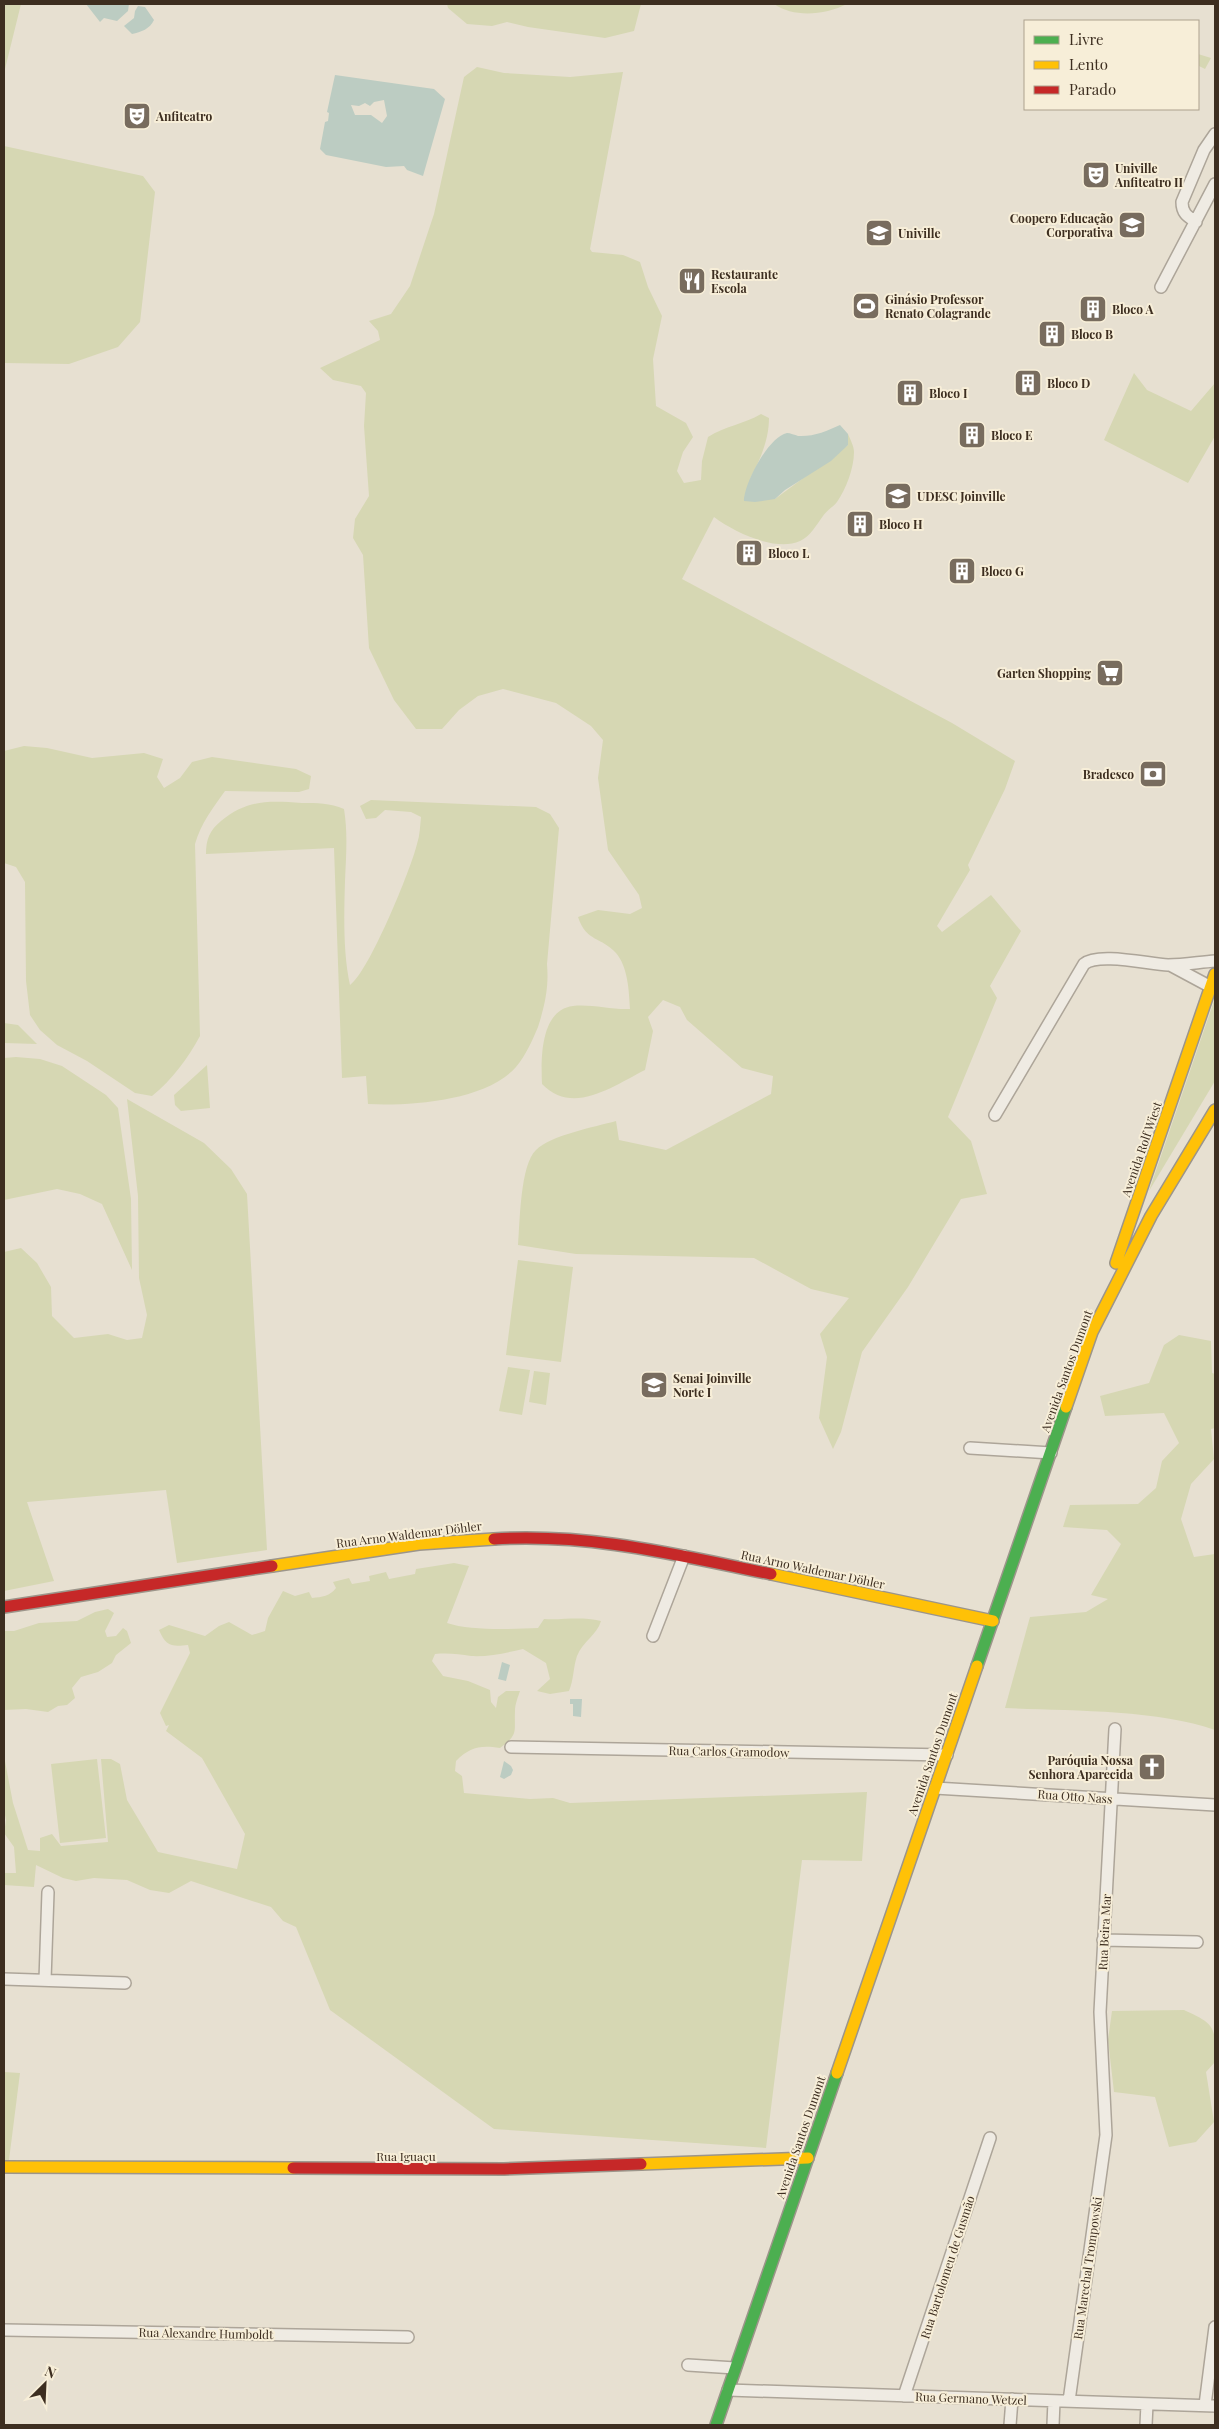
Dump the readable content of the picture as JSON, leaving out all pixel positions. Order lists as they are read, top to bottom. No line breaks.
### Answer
{"streets":{"main road":["Avenida Rolf Wiest","Avenida Santos Dumont","Rua Arno Waldemar Döhler","Rua Iguaçu"],"street":["Rua Carlos Gramodow","Rua Otto Nass","Rua Beira Mar","Rua Bartolomeu de Gusmão","Rua Marechal Trompowski","Rua Alexandre Humboldt","Rua Germano Wetzel"]},"crossings":[["Avenida Rolf Wiest","Avenida Santos Dumont"],["Avenida Santos Dumont","Rua Arno Waldemar Döhler"],["Avenida Santos Dumont","Rua Carlos Gramodow"],["Avenida Santos Dumont","Rua Otto Nass"],["Avenida Santos Dumont","Rua Iguaçu"],["Avenida Santos Dumont","Rua Germano Wetzel"],["Rua Otto Nass","Rua Beira Mar"],["Rua Beira Mar","Rua Marechal Trompowski"],["Rua Bartolomeu de Gusmão","Rua Germano Wetzel"],["Rua Marechal Trompowski","Rua Germano Wetzel"]],"places":{"theatre":["Anfiteatro","Univille Anfiteatro II"],"school or university":["Coopero Educação Corporativa","Univille","UDESC Joinville","Senai Joinville Norte I"],"restaurant":["Restaurante Escola"],"sports":["Ginásio Professor Renato Colagrande"],"building":["Bloco A","Bloco B","Bloco D","Bloco I","Bloco E","Bloco H","Bloco L","Bloco G"],"supermarket":["Garten Shopping"],"bank":["Bradesco"],"church":["Paróquia Nossa Senhora Aparecida"]},"legend":["Livre","Lento","Parado"],"north":"top right"}
